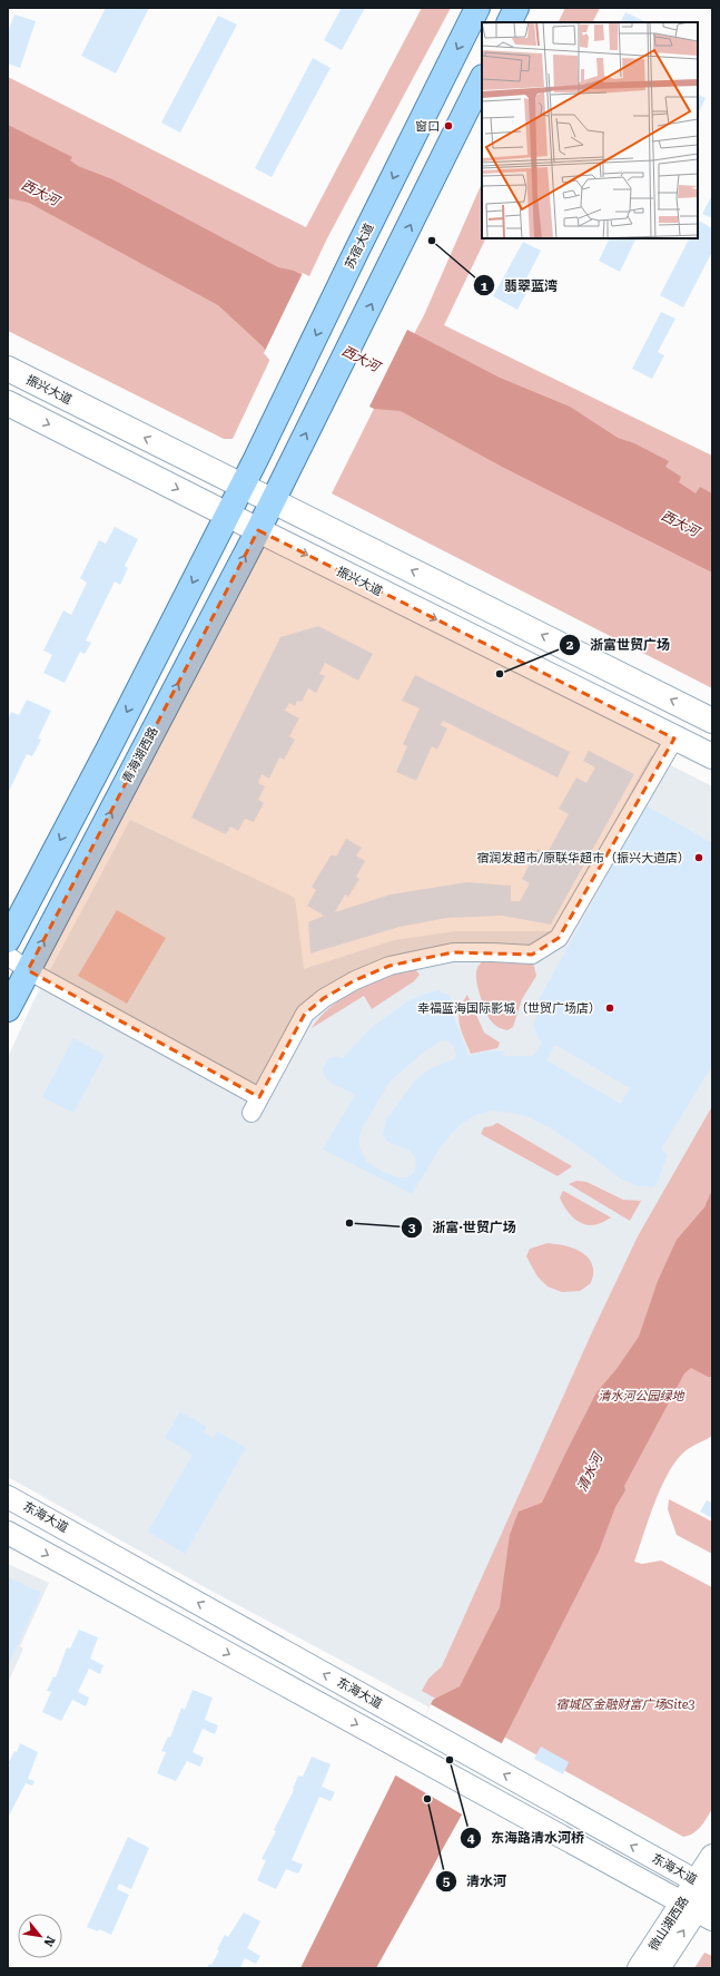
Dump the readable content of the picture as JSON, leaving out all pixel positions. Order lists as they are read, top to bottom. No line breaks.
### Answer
{"streets":{"main road":["苏宿大道","振兴大道","青海湖西路"],"street":["东海大道","微山湖西路"]},"crossings":[["苏宿大道","振兴大道"],["振兴大道","青海湖西路"],["东海大道","微山湖西路"]],"water":["西大河","清水河"],"parks":["清水河公园绿地","宿城区金融财富广场Site3"],"places":["窗口","翡翠蓝湾","浙富世贸广场","宿润发超市/原联华超市（振兴大道店）","幸福蓝海国际影城（世贸广场店）","浙富·世贸广场","东海路清水河桥","清水河"],"north":"bottom right"}
